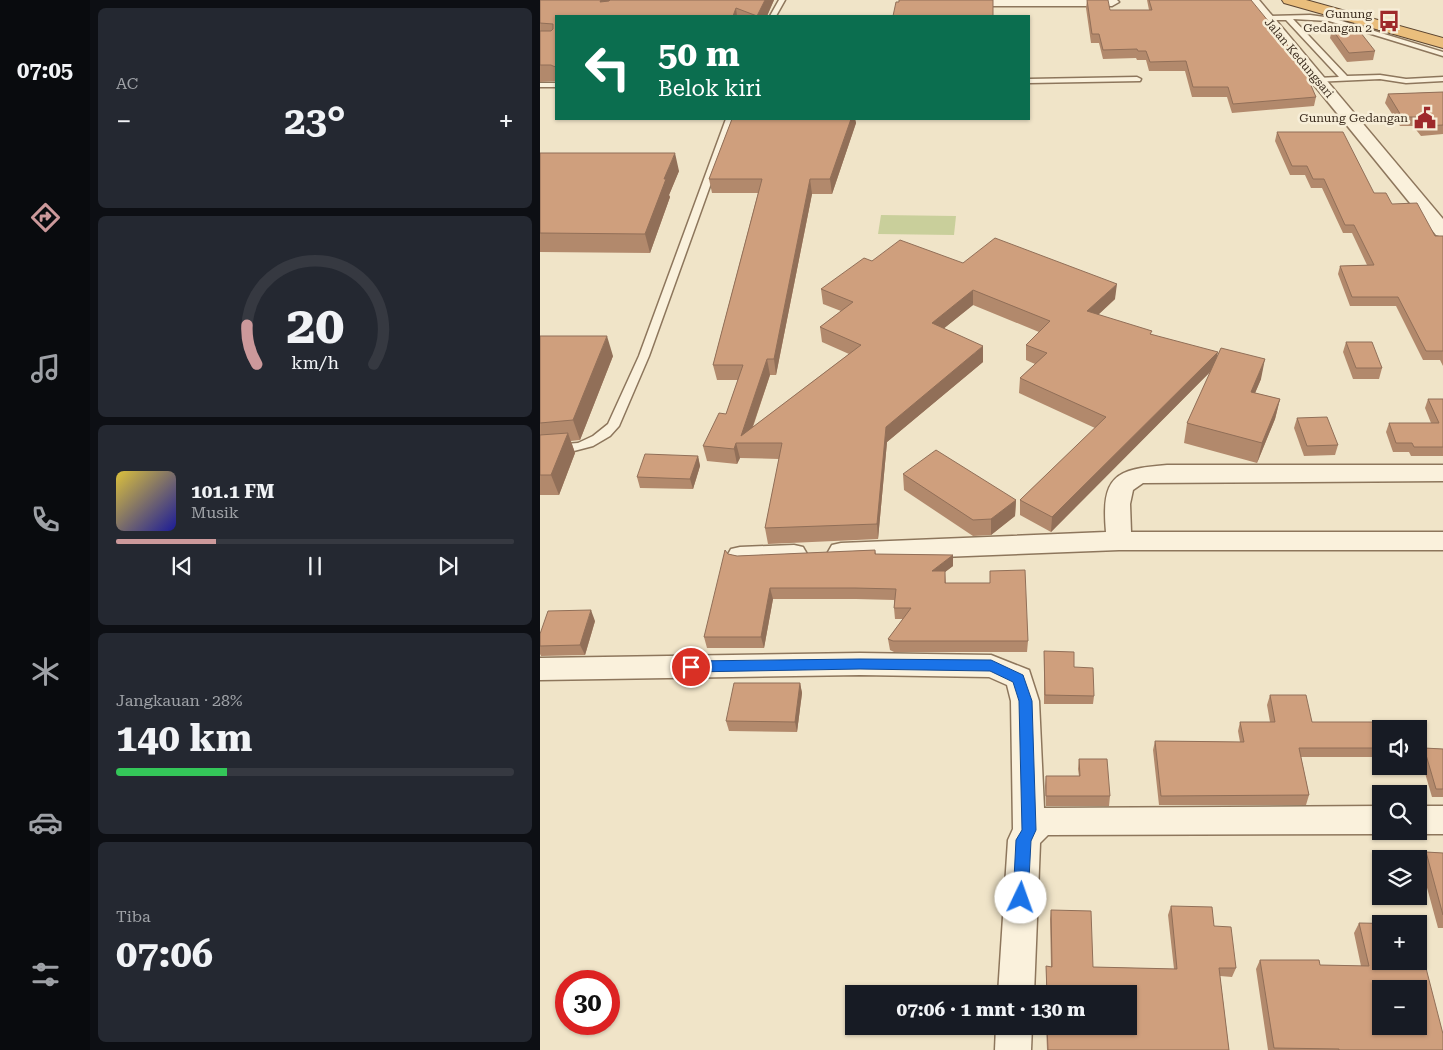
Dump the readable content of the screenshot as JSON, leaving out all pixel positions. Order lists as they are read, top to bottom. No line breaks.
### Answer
{"streets":{"street":["Jalan Kedungsari"]},"places":{"bus stop":["Gunung Gedangan 2"],"public building":["Gunung Gedangan"]},"page":{"tabs":"07:05","tile":["AC",["Jangkauan · 28%","140 km"],["Tiba","07:06"]],"turn":["50 m","Belok kiri"],"heat":["−","23°","+"],"song":["101.1 FM","Musik"],"map_buttons":["+","−"],"limit":"30","trip":"07:06 · 1 mnt · 130 m","gauge":["20","km/h"]}}
